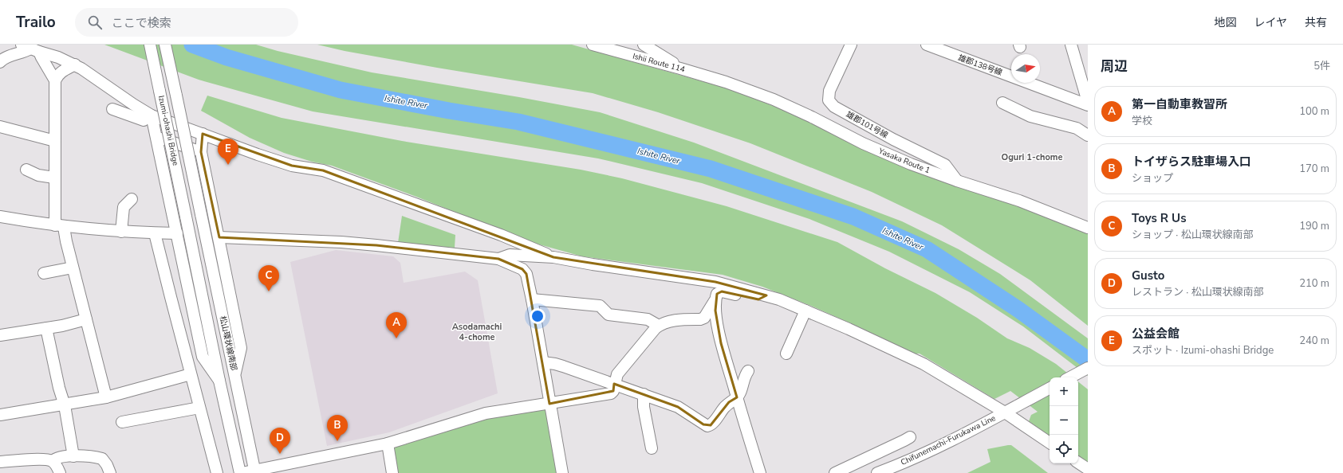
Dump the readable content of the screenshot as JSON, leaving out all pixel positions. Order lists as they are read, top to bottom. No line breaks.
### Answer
{"streets":{"street":["Ishii Route 114","雄郡138号線","雄郡101号線","Izumi-ohashi Bridge","Yasaka Route 1","松山環状線南部","Chifunemachi-Furukawa Line"]},"crossings":[["Ishii Route 114","Yasaka Route 1"],["雄郡101号線","Yasaka Route 1"],["Izumi-ohashi Bridge","松山環状線南部"]],"districts":["Oguri 1-chome","Asodamachi 4-chome"],"water":["Ishite River"],"north":"right","page":{"header":"Trailo","search":"ここで検索","nav":["地図","レイヤ","共有"],"heading":["周辺","5件"],"list":[{"mark":"A","name":"第一自動車教習所","note":"学校","value":"100 m"},{"mark":"B","name":"トイザらス駐車場入口","note":"ショップ","value":"170 m"},{"mark":"C","name":"Toys R Us","note":"ショップ · 松山環状線南部","value":"190 m"},{"mark":"D","name":"Gusto","note":"レストラン · 松山環状線南部","value":"210 m"},{"mark":"E","name":"公益会館","note":"スポット · Izumi-ohashi Bridge","value":"240 m"}],"pins":["E","C","A","B","D"],"map_buttons":["+","−"]}}
